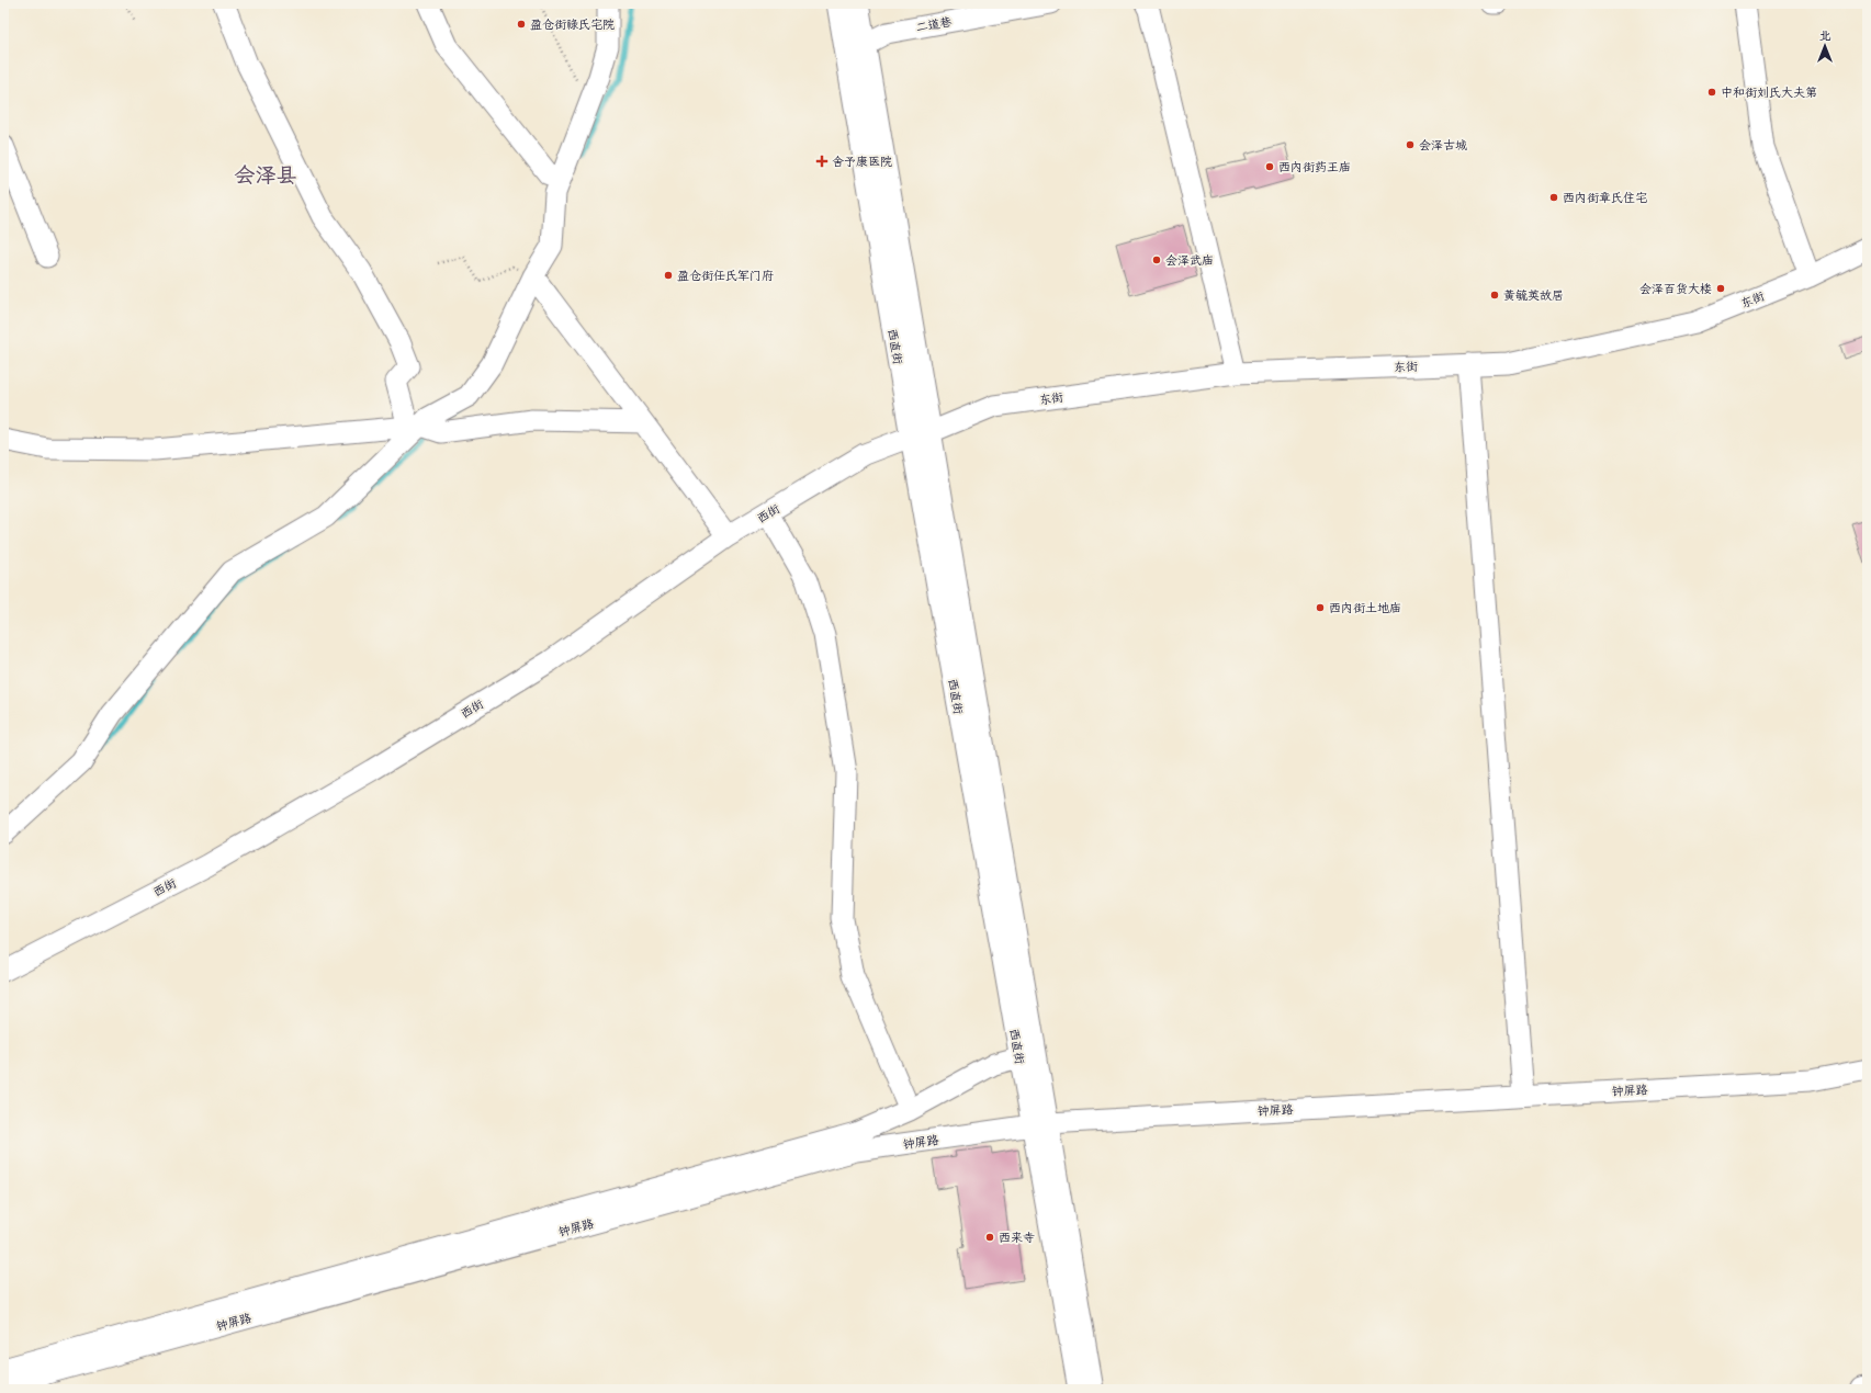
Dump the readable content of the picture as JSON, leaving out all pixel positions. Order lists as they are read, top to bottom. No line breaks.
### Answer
{"streets":{"street":["二道巷","东街","西直街","西街","钟屏路"]},"crossings":[["二道巷","西直街"],["东街","西直街"],["东街","西街"],["西直街","西街"],["西直街","钟屏路"]],"districts":["会泽县"],"places":{"other":["盈仓街禄氏宅院","中和街刘氏大夫第","会泽古城","西内街药王庙","西内街章氏住宅","会泽武庙","盈仓街任氏军门府","会泽百货大楼","黄毓英故居","西内街土地庙","西来寺"],"health":["舍予康医院"]},"north":"top"}
